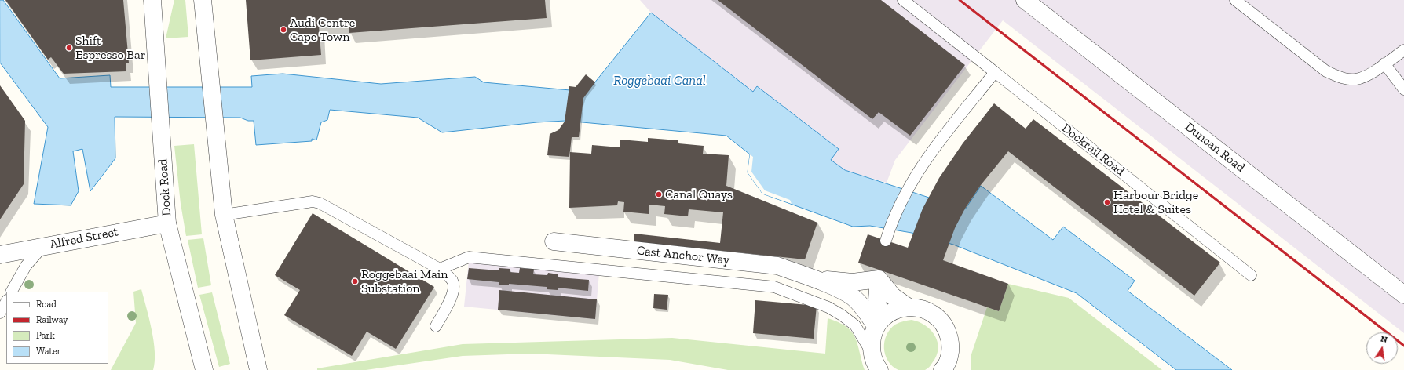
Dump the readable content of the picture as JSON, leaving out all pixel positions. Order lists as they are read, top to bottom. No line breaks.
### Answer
{"streets":{"street":["Duncan Road","Dock Road","Alfred Street","Cast Anchor Way"],"lane":["Dockrail Road"]},"crossings":[["Dock Road","Alfred Street"]],"water":["Roggebaai Canal"],"places":["Audi Centre Cape Town","Shift Espresso Bar","Canal Quays","Harbour Bridge Hotel & Suites","Roggebaai Main Substation"],"legend":["Road","Railway","Park","Water"],"north":"top"}
